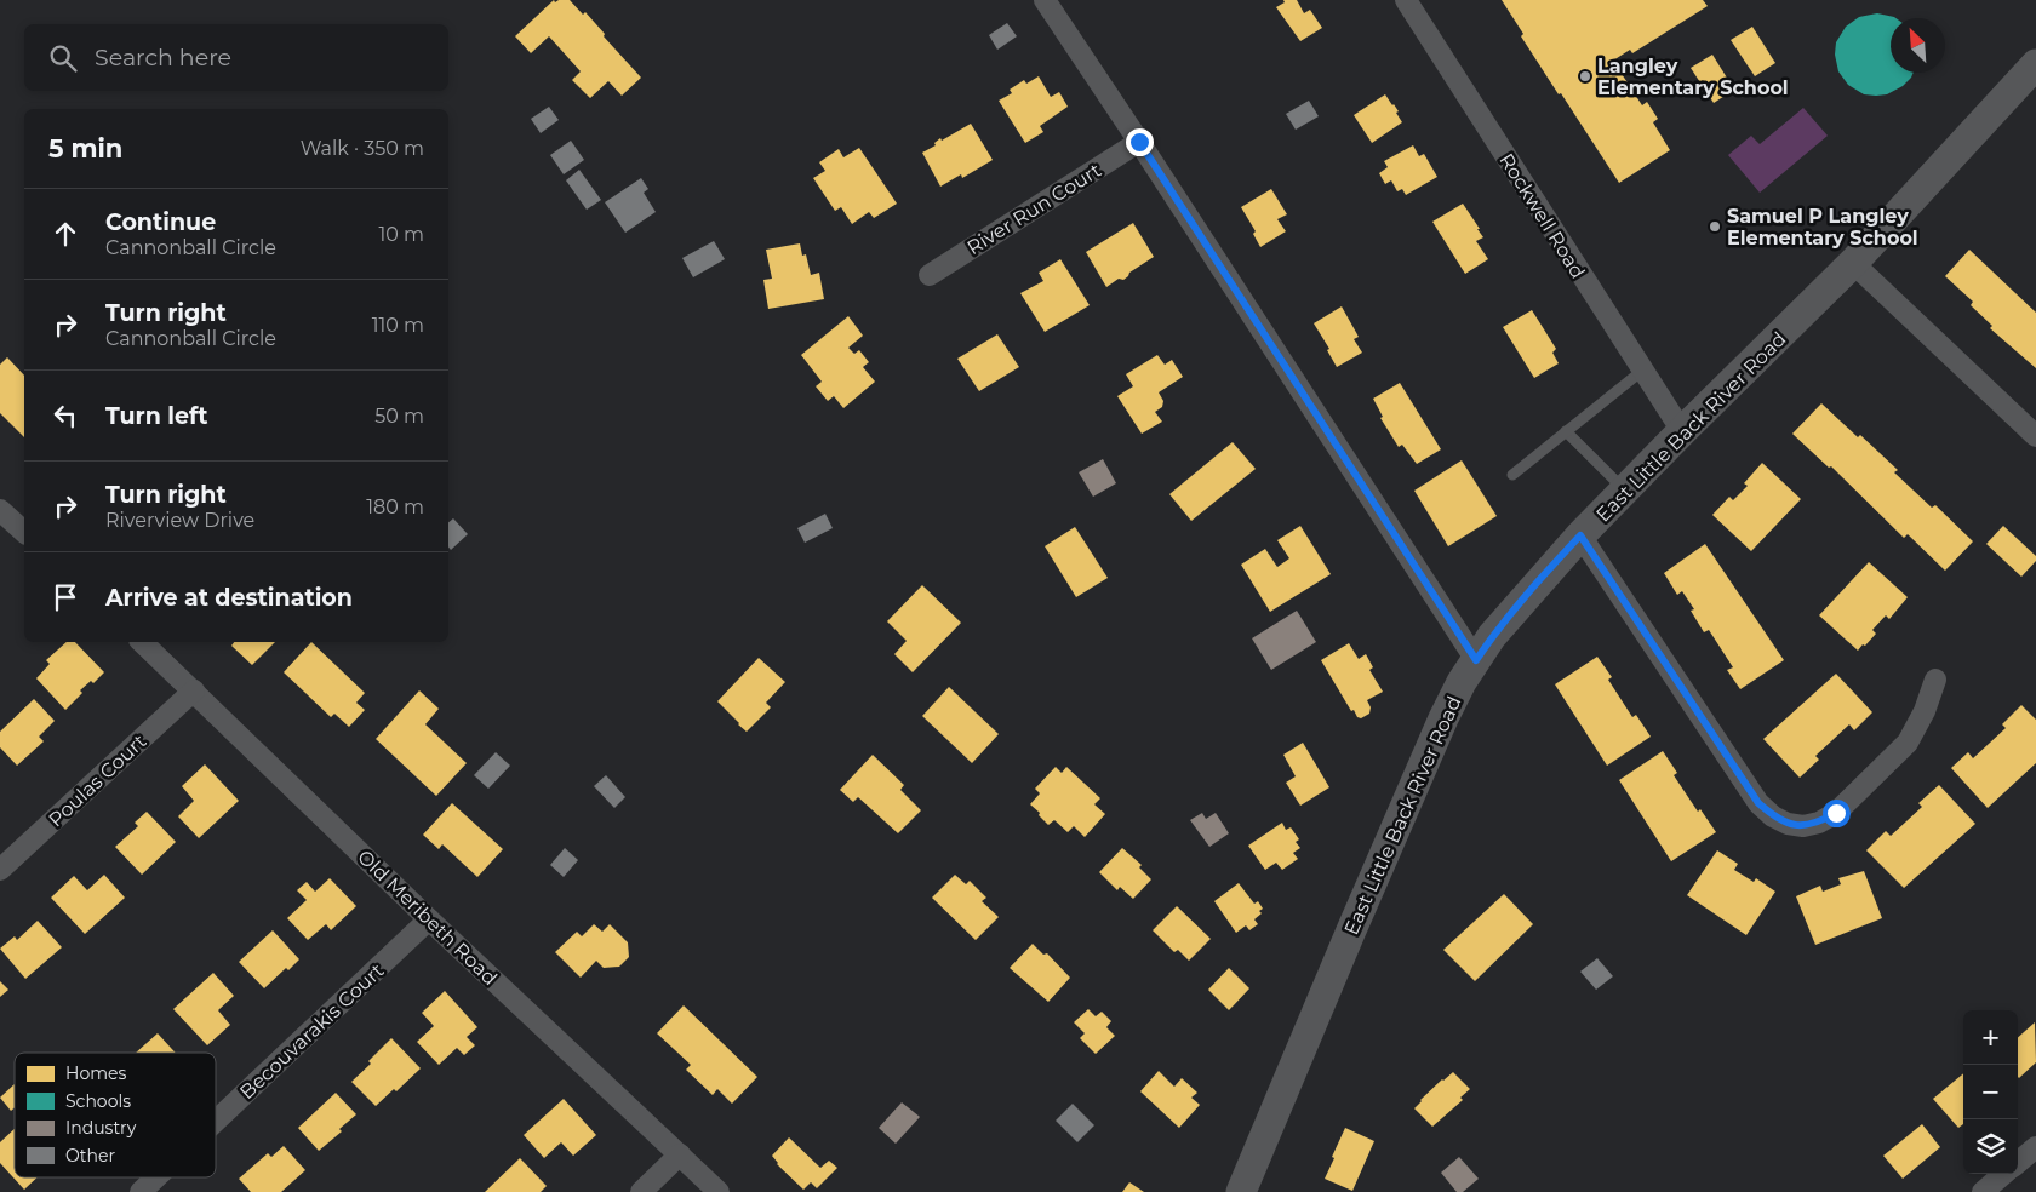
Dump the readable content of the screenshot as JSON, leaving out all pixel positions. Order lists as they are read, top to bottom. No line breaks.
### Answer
{"streets":{"street":["River Run Court","Rockwell Road","East Little Back River Road","Poulas Court","Old Meribeth Road","Becouvarakis Court"]},"crossings":[["Rockwell Road","East Little Back River Road"],["Poulas Court","Old Meribeth Road"],["Old Meribeth Road","Becouvarakis Court"]],"places":["Langley Elementary School","Samuel P Langley Elementary School"],"legend":["Homes","Schools","Industry","Other"],"north":"top left","page":{"search":"Search here","heading":["5 min","Walk · 350 m"],"list":[["Continue","Cannonball Circle","10 m"],["Turn right","Cannonball Circle","110 m"],["Turn left","50 m"],["Turn right","Riverview Drive","180 m"],"Arrive at destination"],"map_buttons":["+","−"]}}
